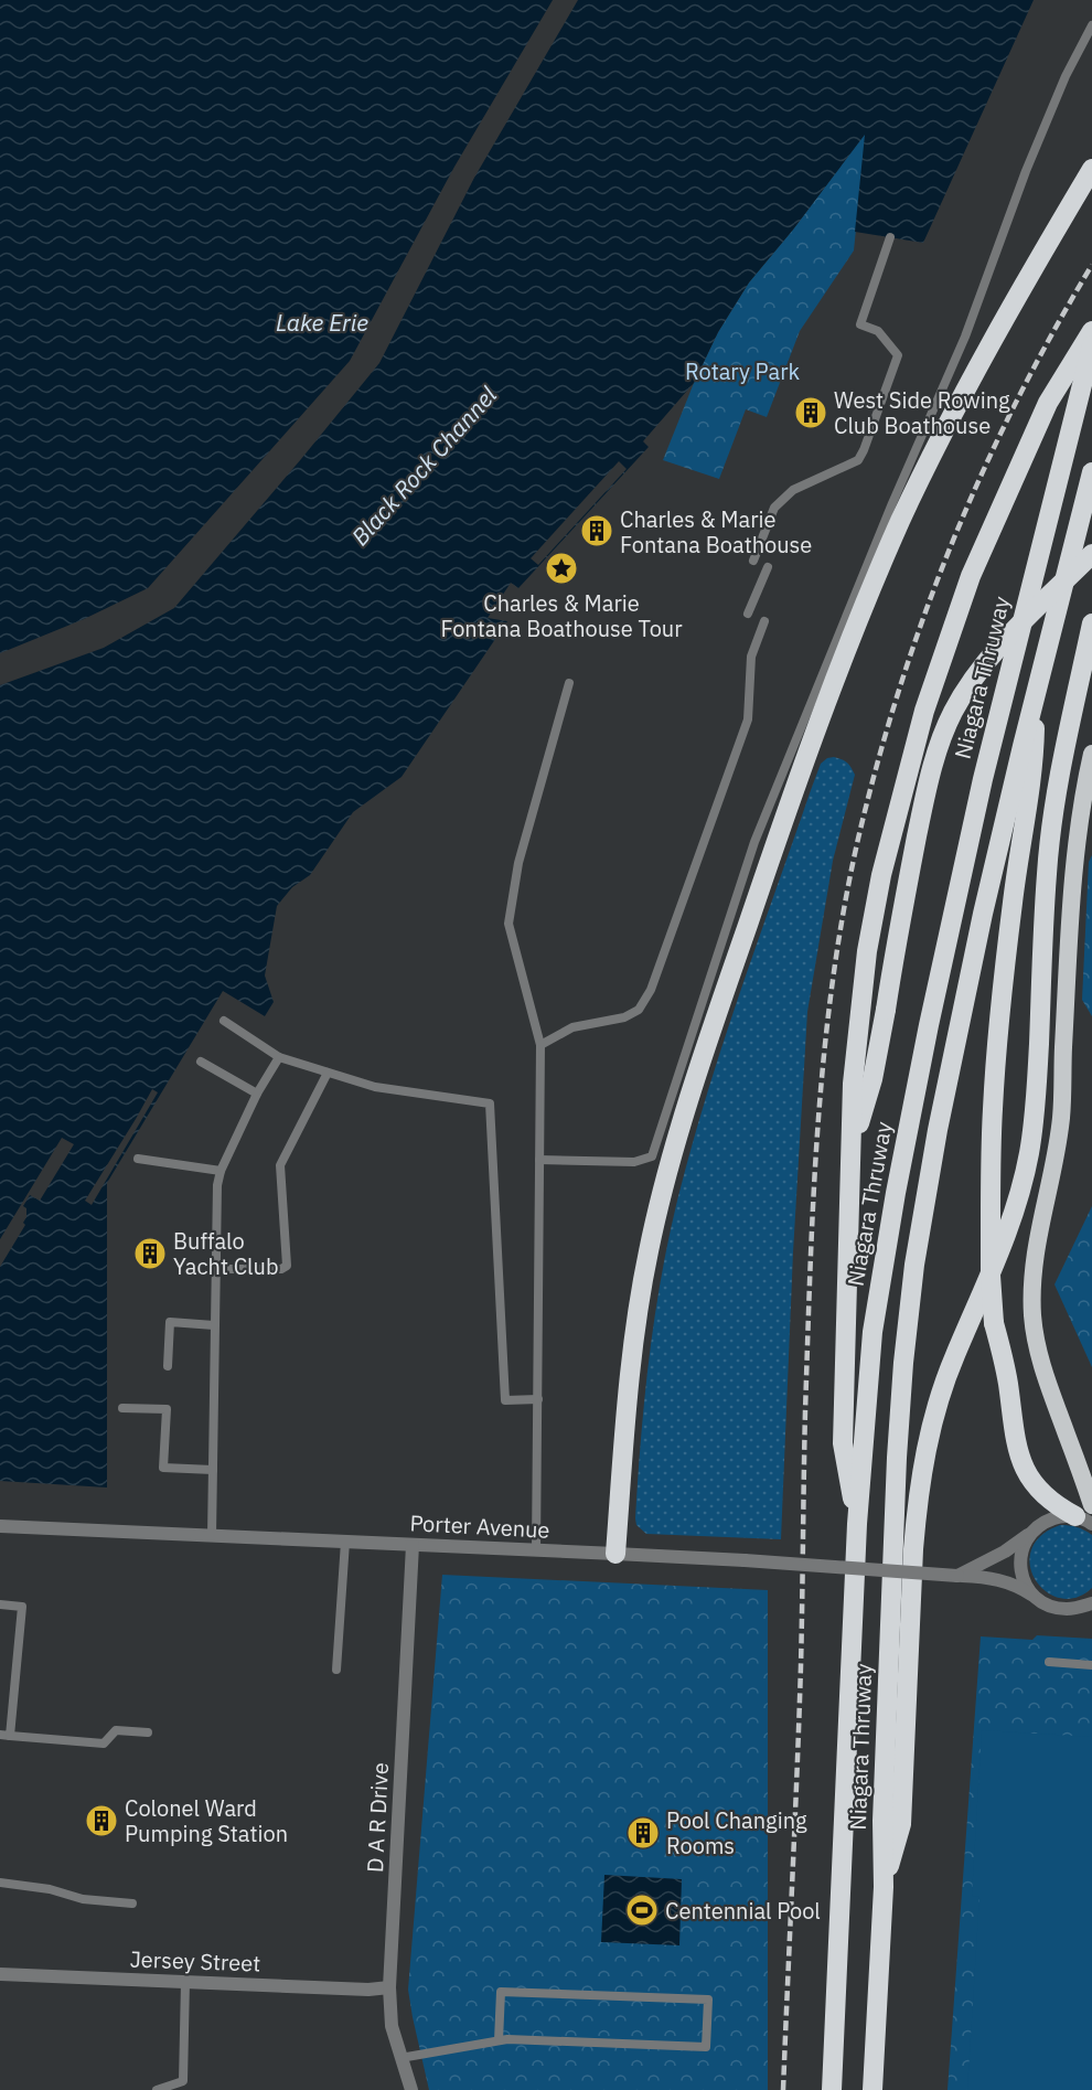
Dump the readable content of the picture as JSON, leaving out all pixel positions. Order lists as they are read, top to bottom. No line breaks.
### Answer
{"streets":{"highway":["Niagara Thruway"],"street":["Porter Avenue","D A R Drive","Jersey Street"]},"crossings":[["Porter Avenue","D A R Drive"],["D A R Drive","Jersey Street"]],"water":["Lake Erie","Black Rock Channel"],"parks":["Rotary Park"],"places":{"building":["West Side Rowing Club Boathouse","Charles & Marie Fontana Boathouse","Buffalo Yacht Club","Colonel Ward Pumping Station","Pool Changing Rooms"],"place":["Charles & Marie Fontana Boathouse Tour"],"sports":["Centennial Pool"]}}
